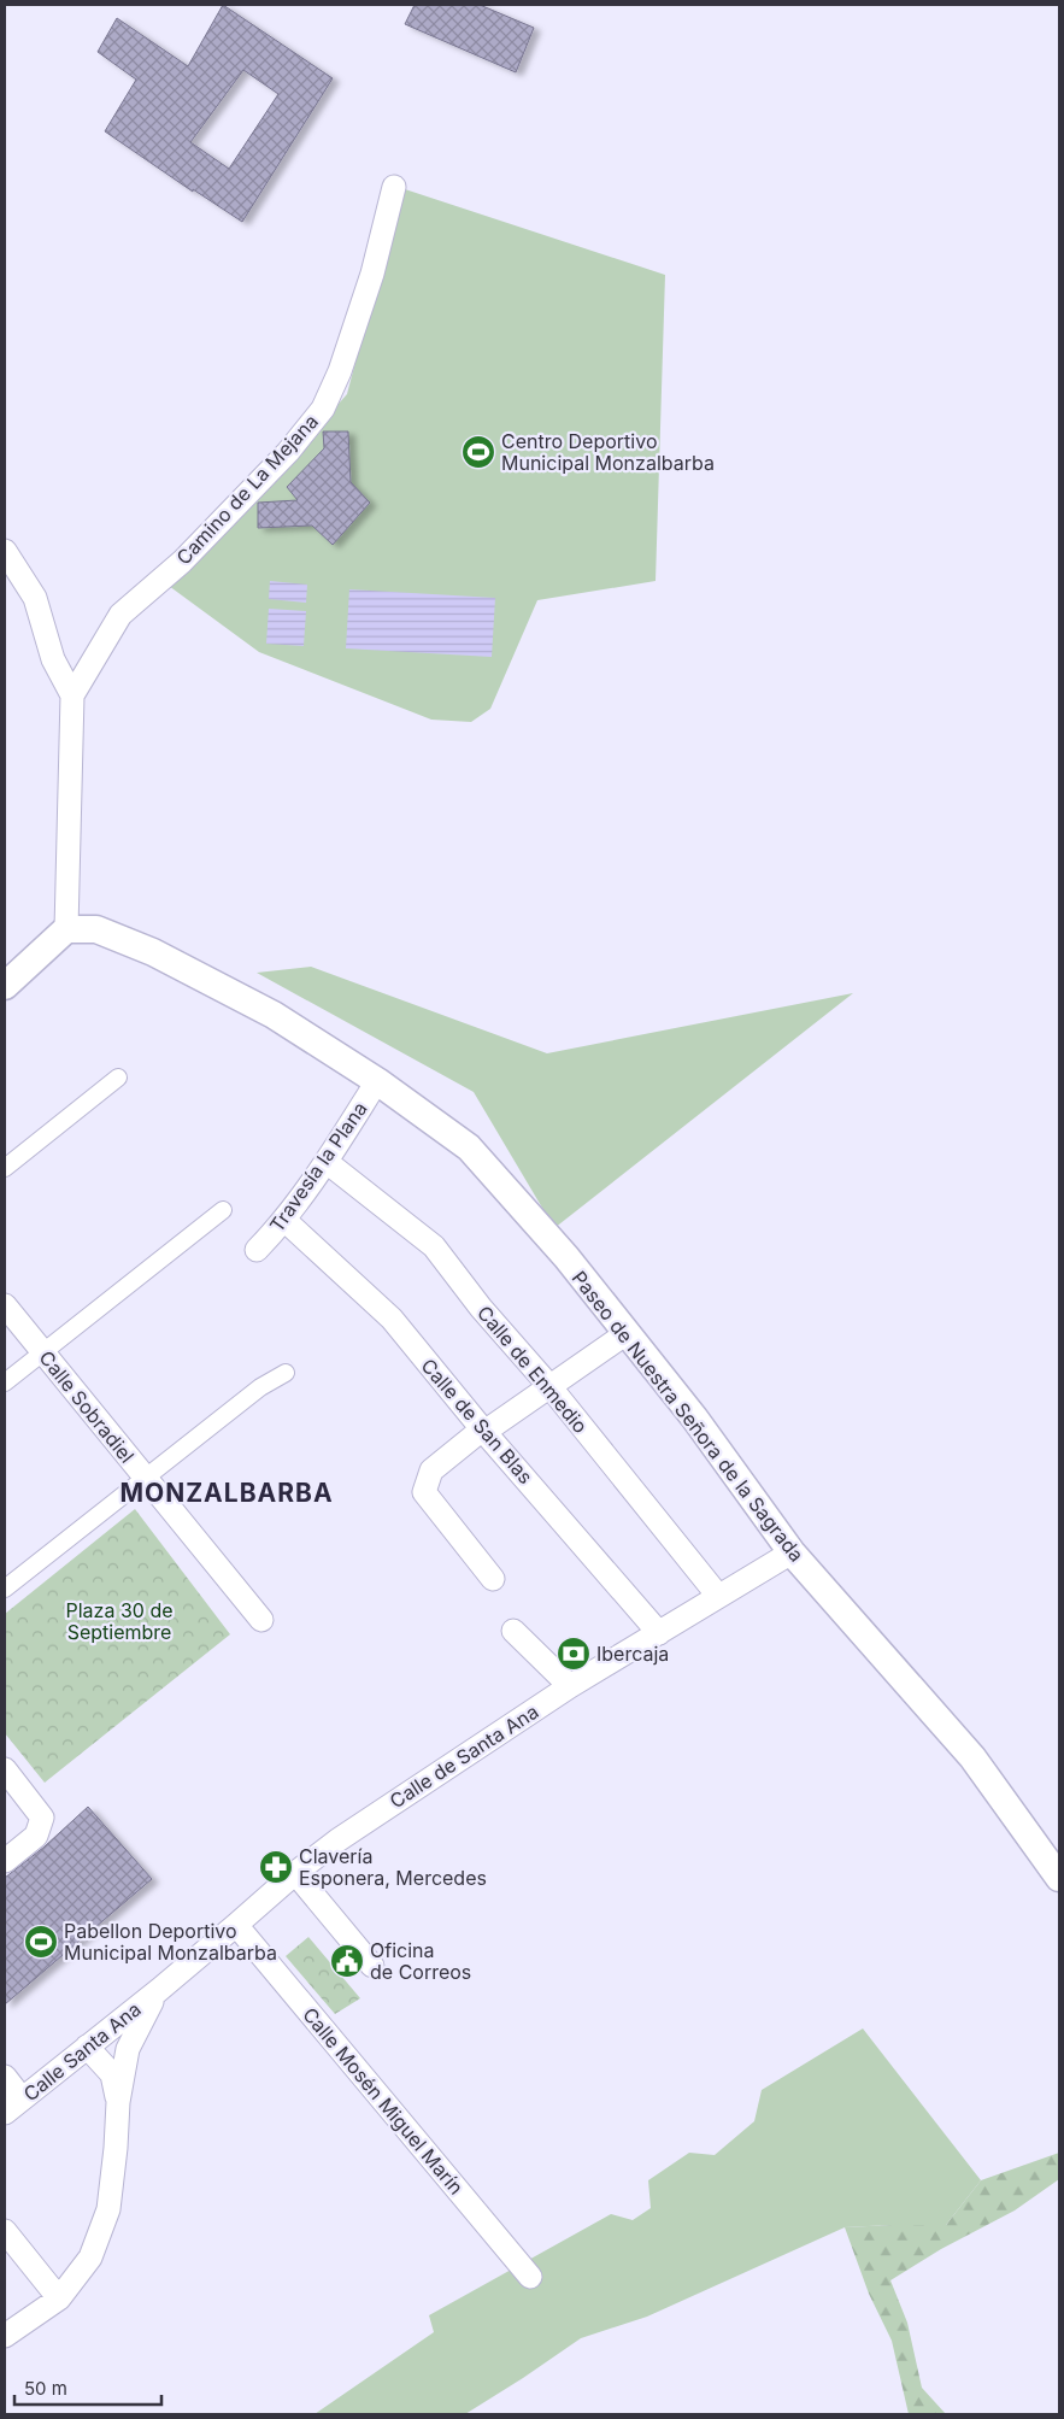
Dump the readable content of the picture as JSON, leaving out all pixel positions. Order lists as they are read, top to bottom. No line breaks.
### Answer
{"streets":{"street":["Camino de La Mejana","Travesía la Plana","Calle de Enmedio","Calle Sobradiel","Paseo de Nuestra Señora de la Sagrada","Calle de San Blas","Calle de Santa Ana","Calle Santa Ana","Calle Mosén Miguel Marín"]},"crossings":[["Travesía la Plana","Calle de Enmedio"],["Travesía la Plana","Paseo de Nuestra Señora de la Sagrada"],["Travesía la Plana","Calle de San Blas"],["Calle de Enmedio","Calle de Santa Ana"],["Paseo de Nuestra Señora de la Sagrada","Calle de Santa Ana"],["Calle de San Blas","Calle de Santa Ana"],["Calle de Santa Ana","Calle Santa Ana"],["Calle de Santa Ana","Calle Mosén Miguel Marín"]],"districts":["MONZALBARBA"],"parks":["Plaza 30 de Septiembre"],"places":{"sports":["Centro Deportivo Municipal Monzalbarba","Pabellon Deportivo Municipal Monzalbarba"],"bank":["Ibercaja"],"pharmacy":["Clavería Esponera, Mercedes"],"public building":["Oficina de Correos"]},"scale_bar":"50 m"}
